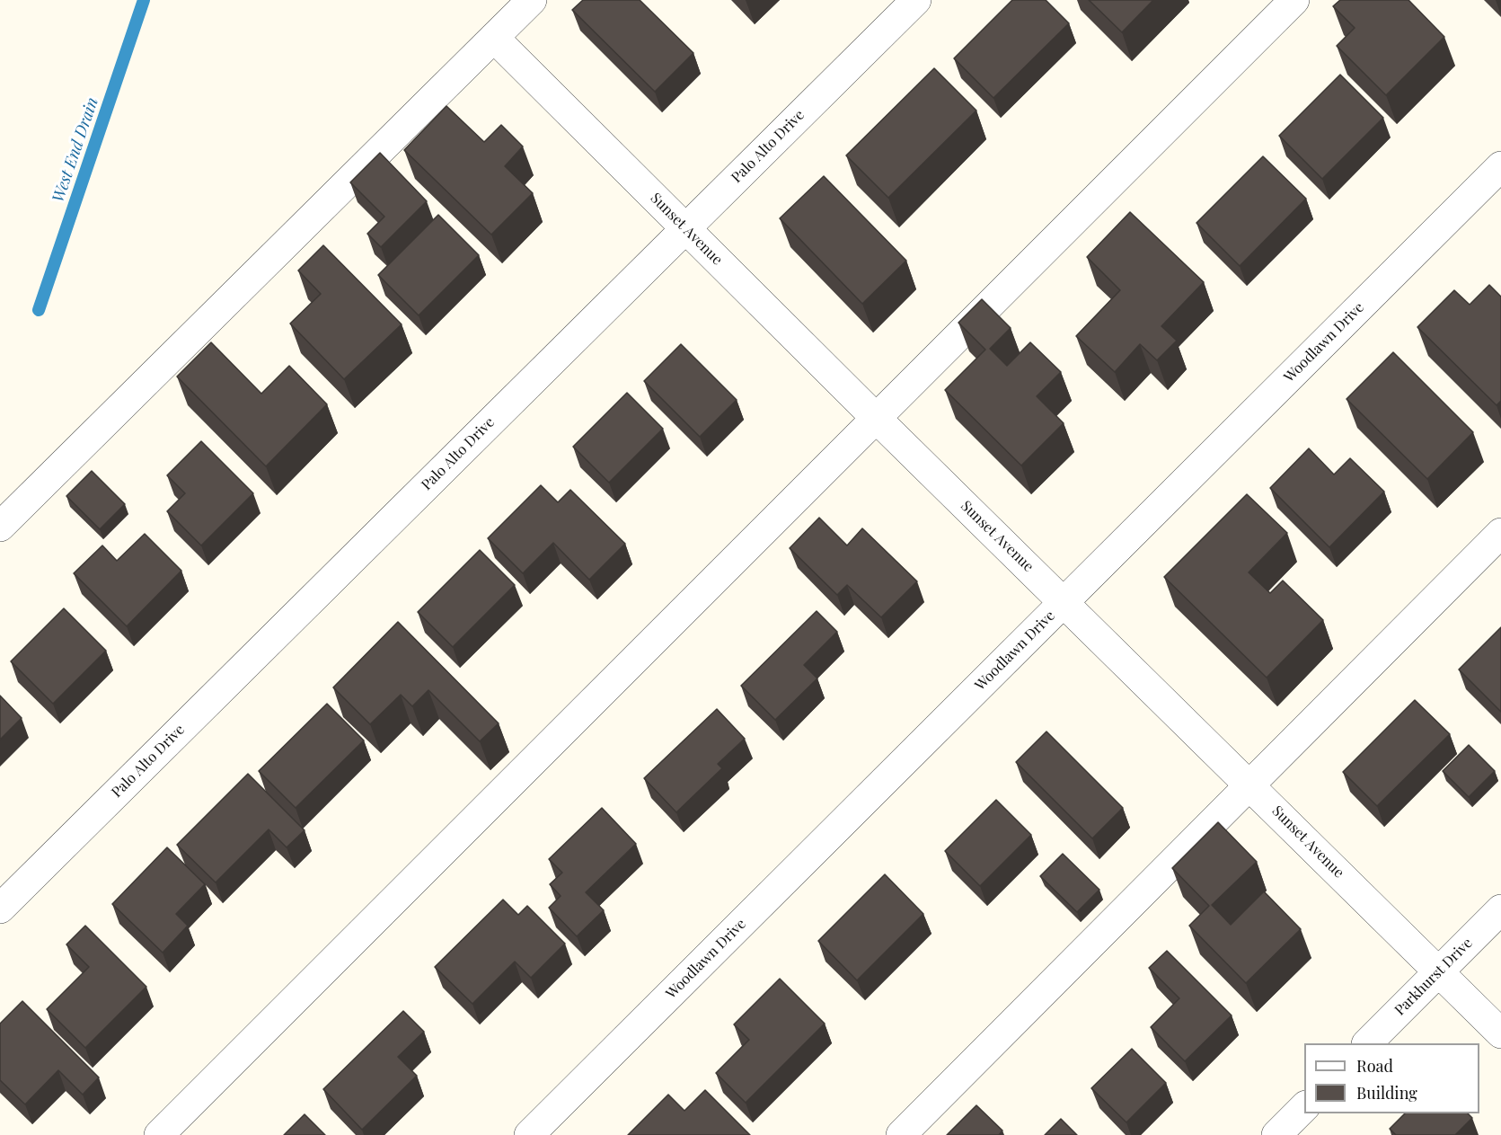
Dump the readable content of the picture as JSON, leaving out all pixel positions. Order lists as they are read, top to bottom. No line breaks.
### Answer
{"streets":{"street":["Palo Alto Drive","Sunset Avenue","Woodlawn Drive","Parkhurst Drive"]},"crossings":[["Palo Alto Drive","Sunset Avenue"],["Sunset Avenue","Woodlawn Drive"],["Sunset Avenue","Parkhurst Drive"]],"water":["West End Drain"],"legend":["Road","Building"]}
